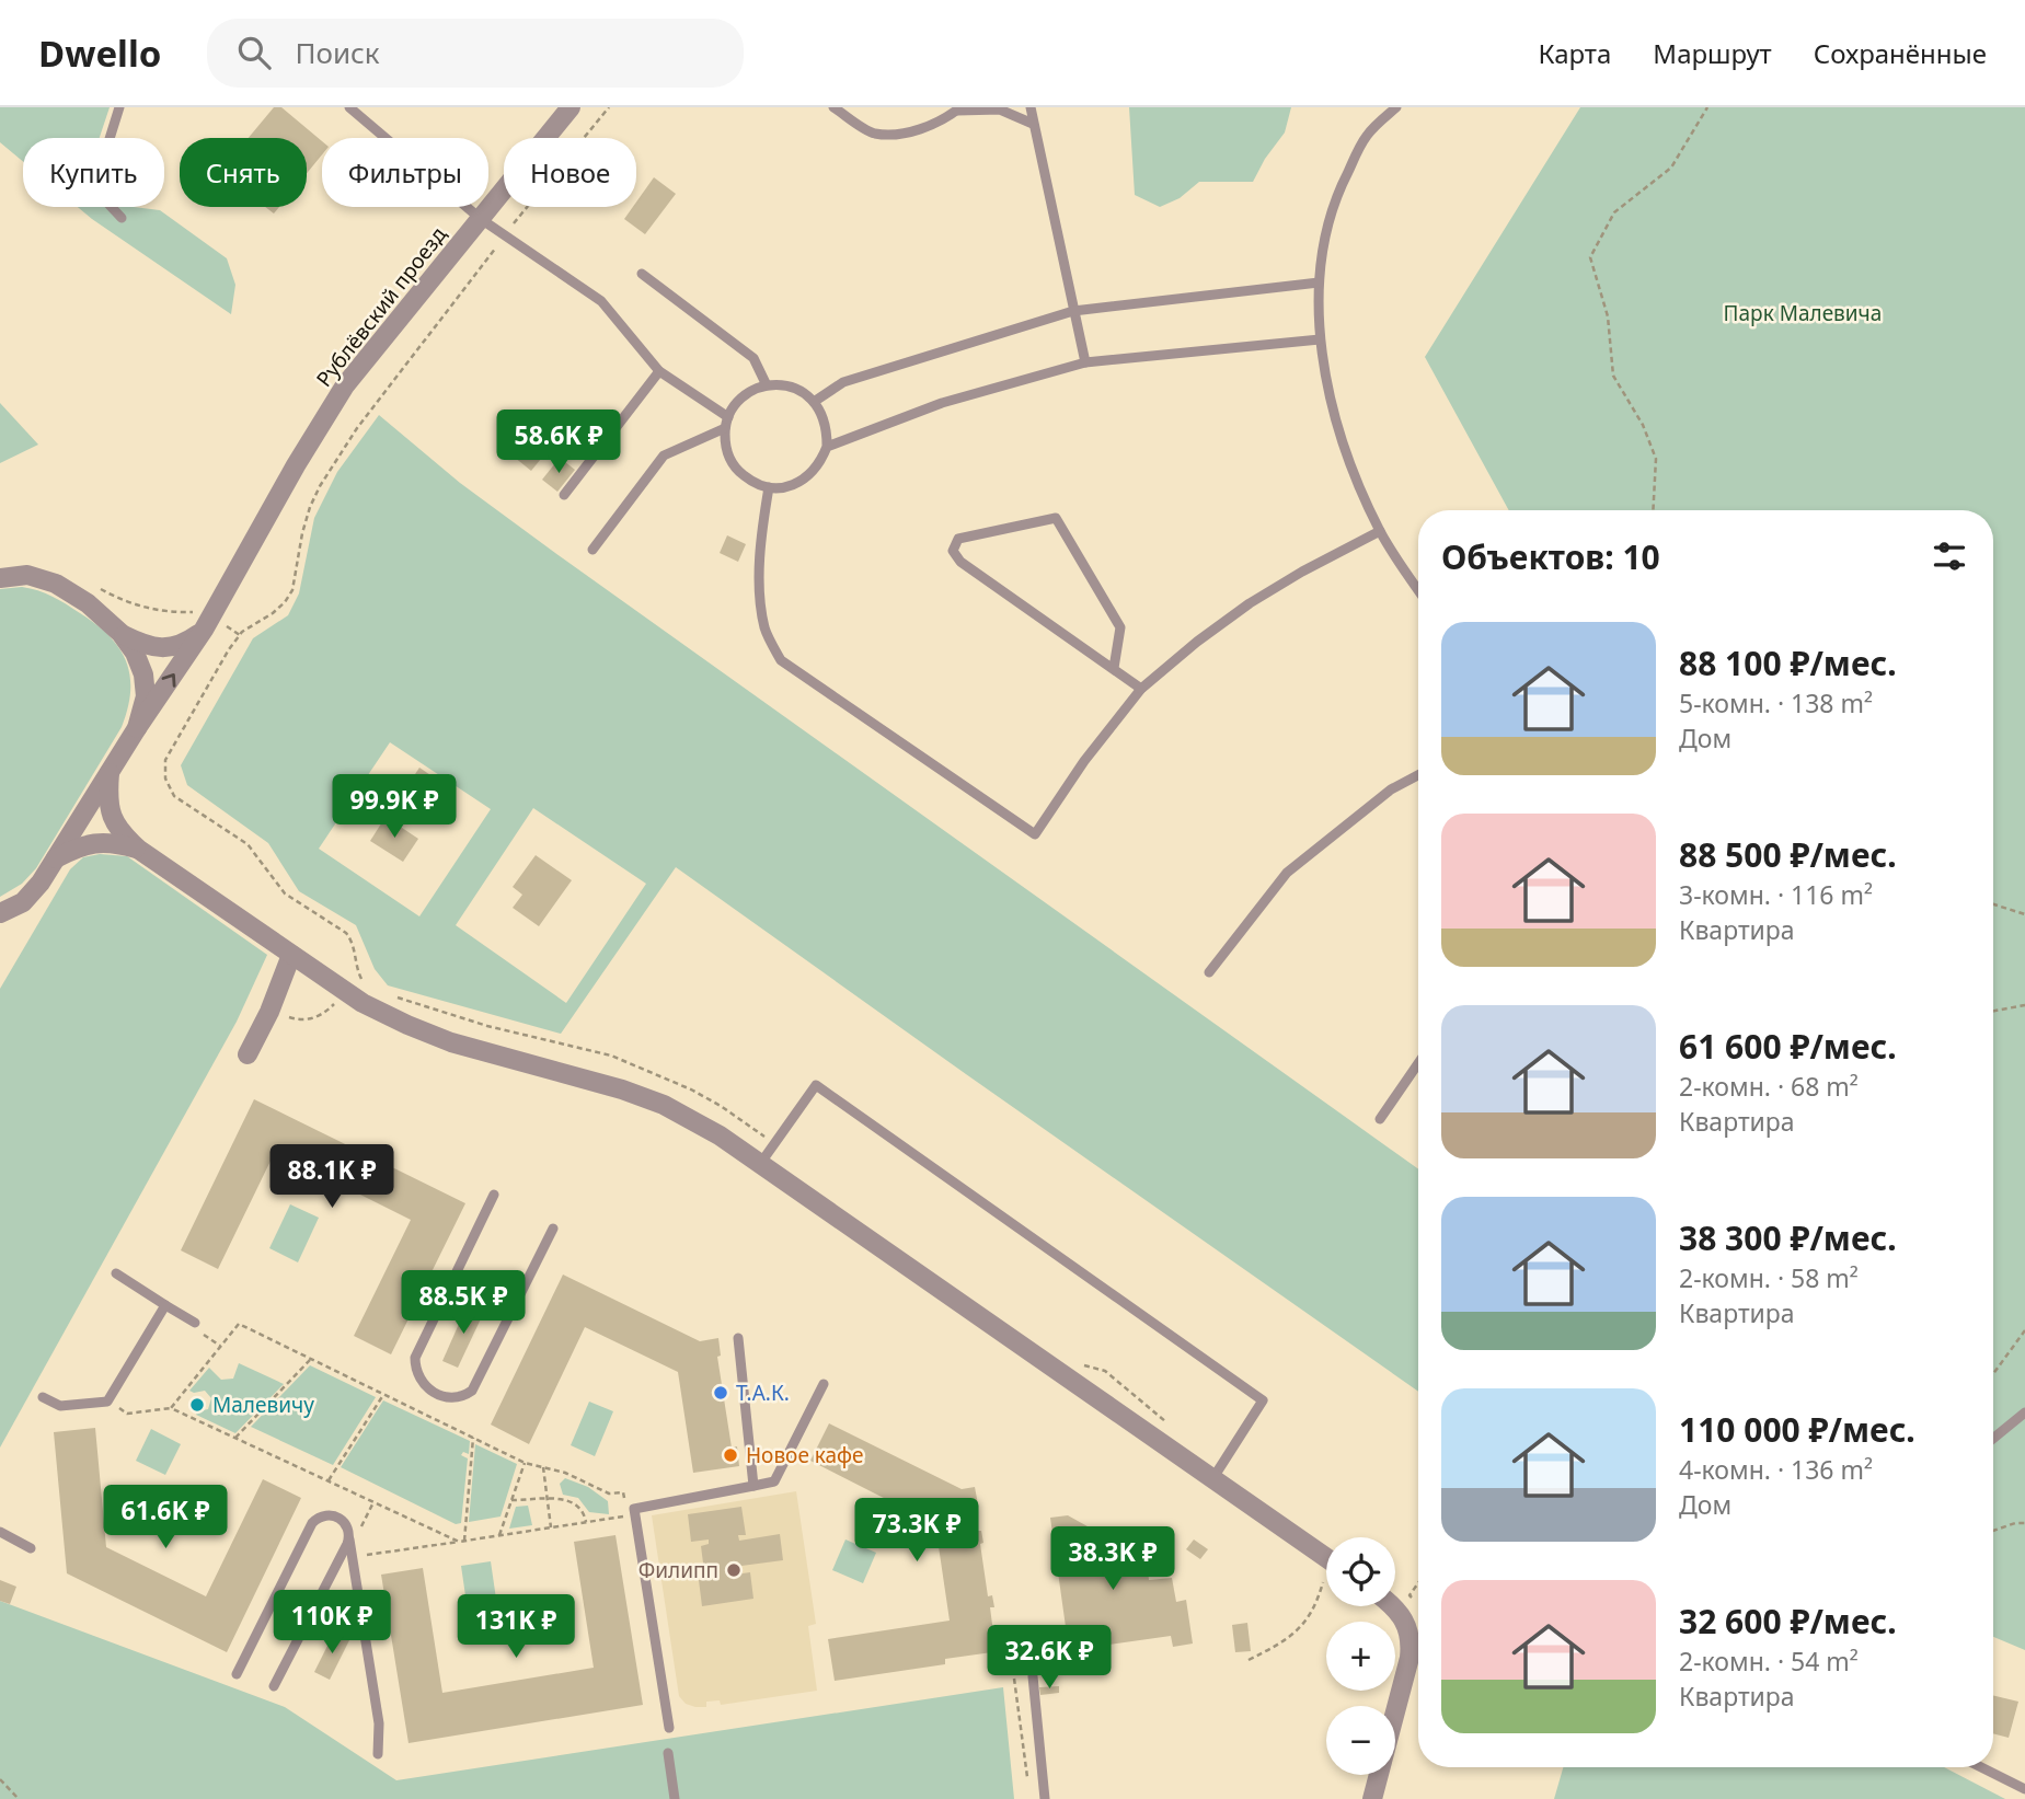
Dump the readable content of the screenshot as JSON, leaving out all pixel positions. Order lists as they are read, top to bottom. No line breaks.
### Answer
{"streets":{"street":["Рублёвский проезд"]},"parks":["Парк Малевича"],"places":["Т.А.К.","Малевичу","Новое кафе","Филипп"],"page":{"header":"Dwello","search":"Поиск","nav":["Карта","Маршрут","Сохранённые"],"chip":["Купить","Снять","Фильтры","Новое"],"price":["58.6K ₽","99.9K ₽","88.1K ₽","88.5K ₽","61.6K ₽","73.3K ₽","38.3K ₽","110K ₽","131K ₽","32.6K ₽"],"heading":"Объектов: 10","list":[{"name":"88 100 ₽/мес.","note":"5-комн. · 138 m² · Дом"},{"name":"88 500 ₽/мес.","note":"3-комн. · 116 m² · Квартира"},{"name":"61 600 ₽/мес.","note":"2-комн. · 68 m² · Квартира"},{"name":"38 300 ₽/мес.","note":"2-комн. · 58 m² · Квартира"},{"name":"110 000 ₽/мес.","note":"4-комн. · 136 m² · Дом"},{"name":"32 600 ₽/мес.","note":"2-комн. · 54 m² · Квартира"}],"map_buttons":["+","−"]}}
